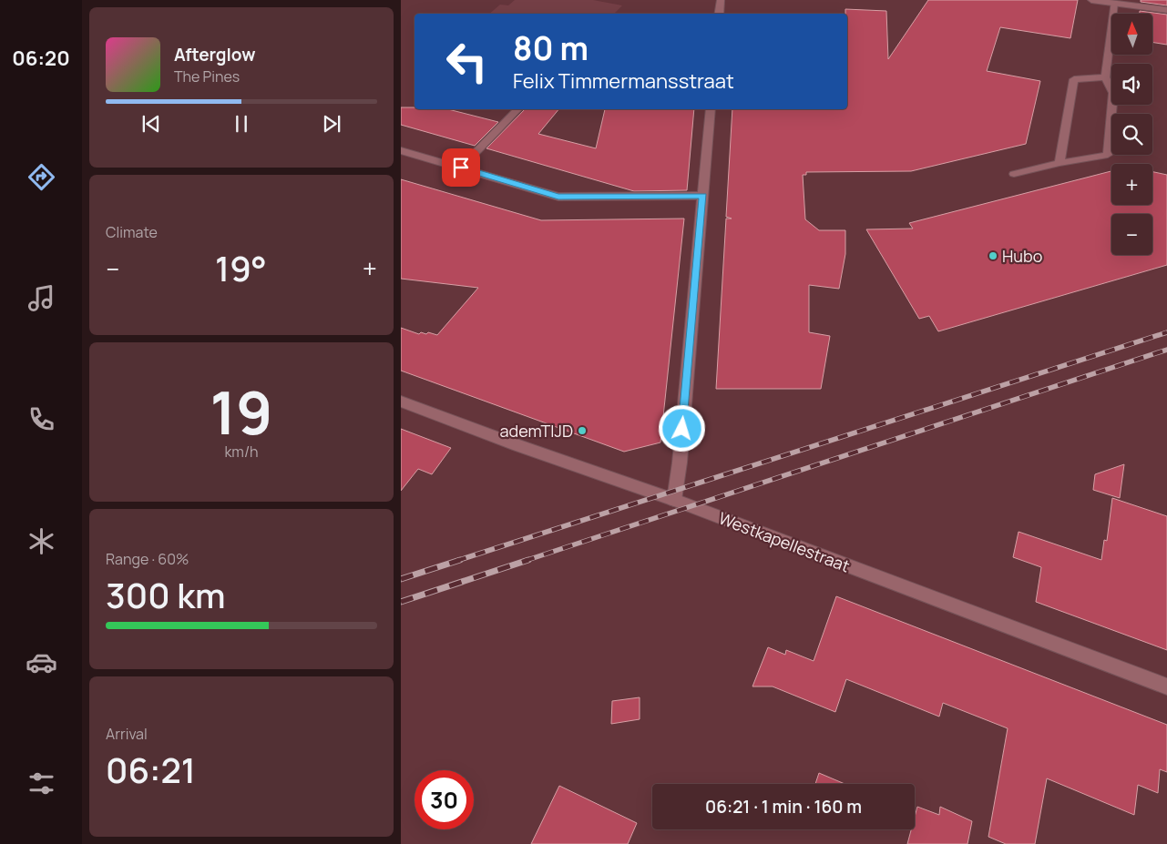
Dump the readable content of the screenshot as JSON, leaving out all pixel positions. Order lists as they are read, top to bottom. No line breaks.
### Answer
{"streets":{"street":["Westkapellestraat"]},"places":["Hubo","ademTIJD"],"north":"top","page":{"tabs":"06:20","map_buttons":["+","−"],"turn":["80 m","Felix Timmermansstraat"],"song":["Afterglow","The Pines"],"tile":["Climate",["19","km/h"],["Range · 60%","300 km"],["Arrival","06:21"]],"heat":["−","19°","+"],"limit":"30","trip":"06:21 · 1 min · 160 m"}}
